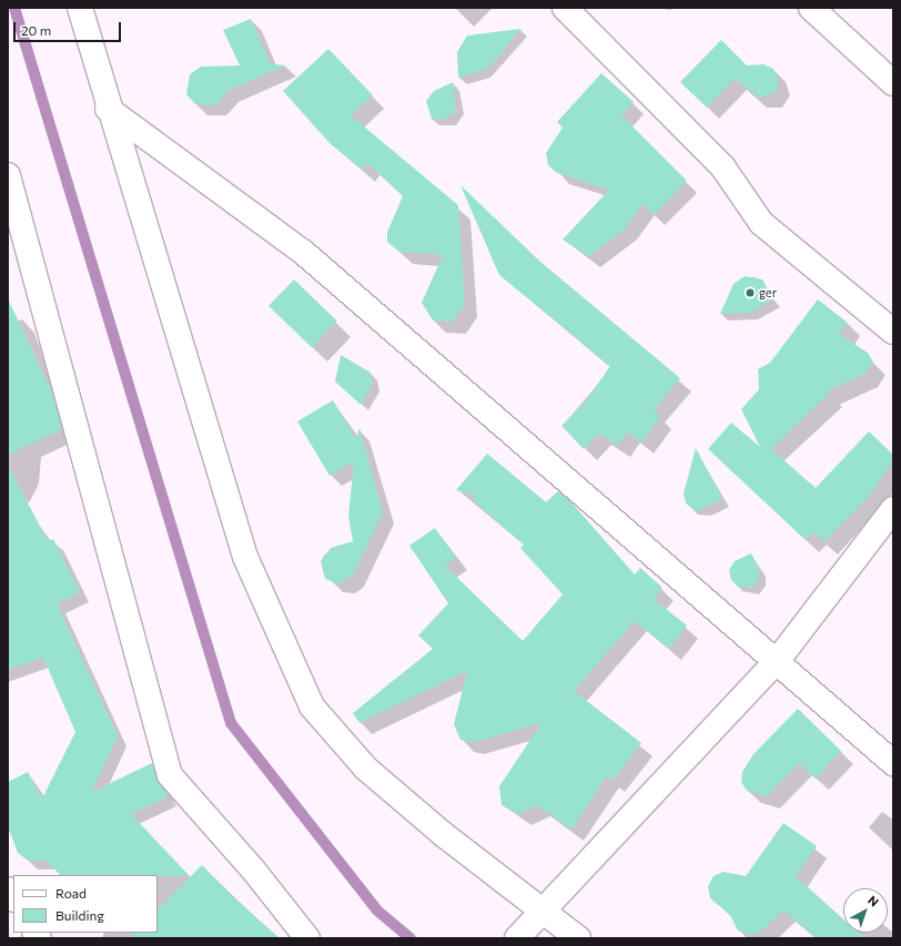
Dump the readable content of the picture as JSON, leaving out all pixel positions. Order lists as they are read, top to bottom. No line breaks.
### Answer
{"places":["ger"],"legend":["Road","Building"],"scale_bar":"20 m","north":"top right"}
